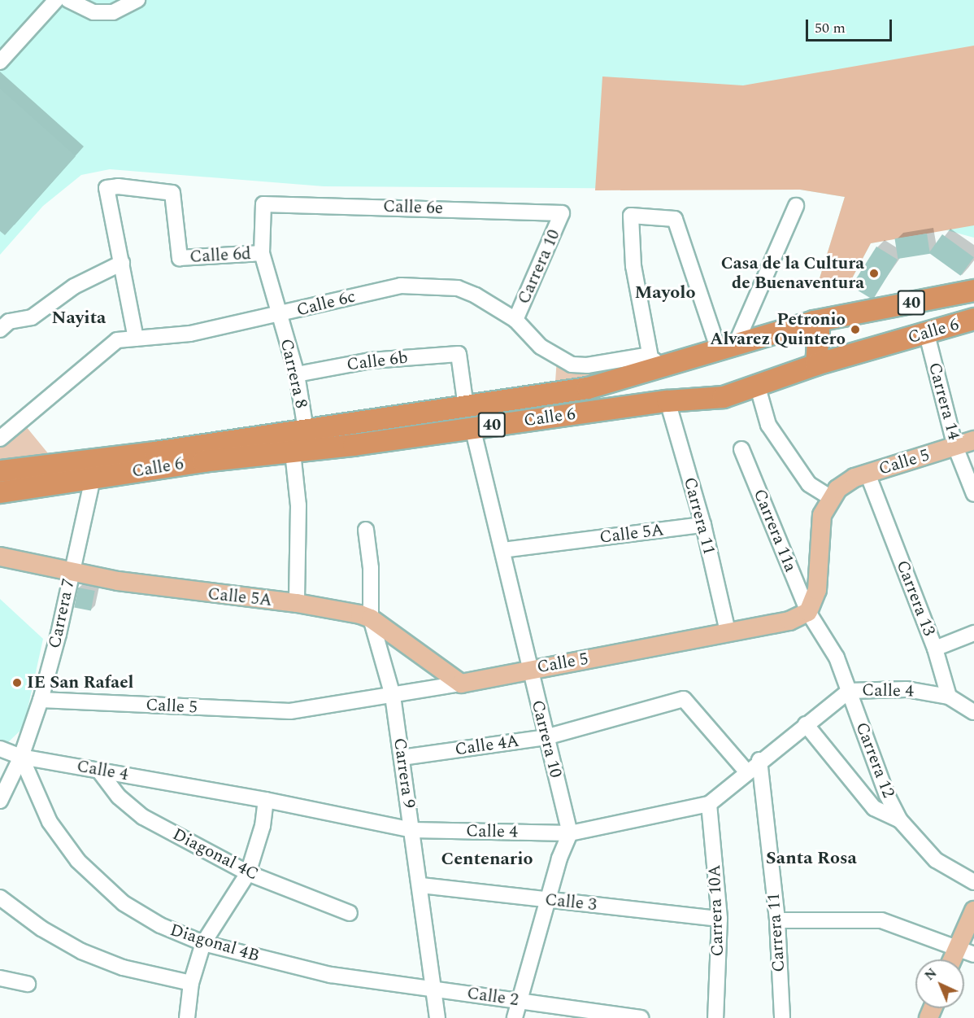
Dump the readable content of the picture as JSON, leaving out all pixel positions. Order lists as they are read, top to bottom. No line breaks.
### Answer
{"streets":{"highway":["40","Calle 6"],"main road":["Calle 5","Calle 5A"],"street":["Calle 6e","Calle 6d","Carrera 10","Calle 6c","Calle 6b","Carrera 8","Carrera 14","Carrera 11","Carrera 11a","Carrera 13","Carrera 7","Calle 4","Calle 4A","Carrera 12","Carrera 9","Diagonal 4C","Calle 3","Carrera 10A","Diagonal 4B","Calle 2"]},"crossings":[["Calle 6e","Carrera 10"],["Calle 6e","Carrera 8"],["Calle 6d","Carrera 8"],["Carrera 10","Calle 6c"],["Carrera 10","Calle 6"],["Carrera 10","Calle 5"],["Carrera 10","Calle 5A"],["Carrera 10","Calle 4"],["Carrera 10","Calle 4A"],["Calle 6c","Calle 6"],["Calle 6c","Carrera 8"],["Calle 6","Calle 6b"],["Calle 6","Carrera 8"],["Calle 6","Carrera 14"],["Calle 6","Carrera 11"],["Calle 6","Carrera 7"],["Calle 6b","Carrera 8"],["Carrera 14","Calle 5"],["Calle 5","Carrera 11"],["Calle 5","Carrera 11a"],["Calle 5","Calle 5A"],["Calle 5","Carrera 13"],["Calle 5","Carrera 7"],["Calle 5","Carrera 12"],["Calle 5","Carrera 9"],["Carrera 11","Calle 5A"],["Carrera 11","Calle 4"],["Carrera 11a","Carrera 12"],["Calle 5A","Carrera 7"],["Calle 5A","Carrera 9"],["Carrera 13","Calle 4"],["Carrera 7","Calle 4"],["Carrera 7","Diagonal 4B"],["Calle 4","Calle 4A"],["Calle 4","Carrera 12"],["Calle 4","Carrera 9"],["Calle 4","Diagonal 4C"],["Calle 4","Carrera 10A"],["Calle 4","Diagonal 4B"],["Calle 4A","Carrera 9"],["Carrera 9","Calle 3"],["Carrera 9","Diagonal 4B"],["Carrera 9","Calle 2"],["Calle 3","Carrera 10A"],["Diagonal 4B","Calle 2"]],"districts":["Mayolo","Nayita","Santa Rosa","Centenario"],"places":["Casa de la Cultura de Buenaventura","Petronio Alvarez Quintero","IE San Rafael"],"scale_bar":"50 m","north":"top left"}
